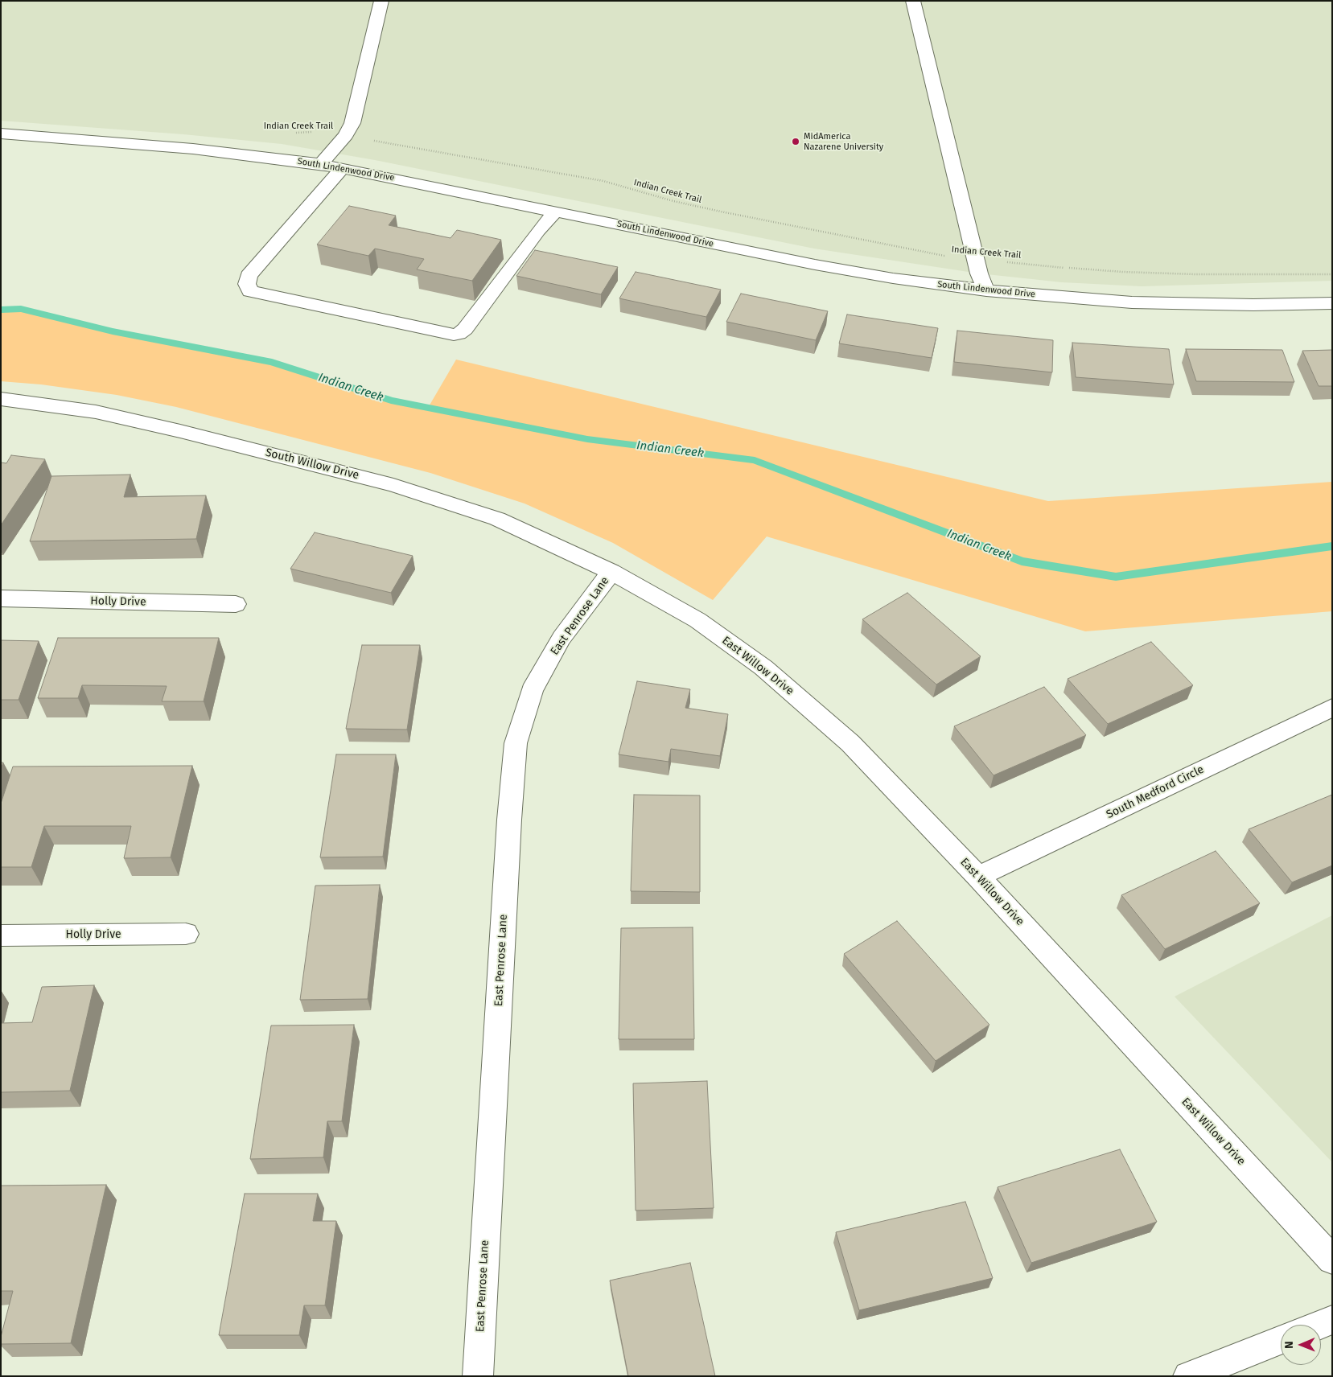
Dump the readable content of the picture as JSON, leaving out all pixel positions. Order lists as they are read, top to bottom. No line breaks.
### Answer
{"streets":{"street":["South Lindenwood Drive","South Willow Drive","Holly Drive","East Penrose Lane","East Willow Drive","South Medford Circle"],"path":["Indian Creek Trail"]},"crossings":[["South Willow Drive","East Penrose Lane"],["South Willow Drive","East Willow Drive"],["East Penrose Lane","East Willow Drive"],["East Willow Drive","South Medford Circle"]],"water":["Indian Creek"],"places":["MidAmerica Nazarene University"],"north":"left"}
